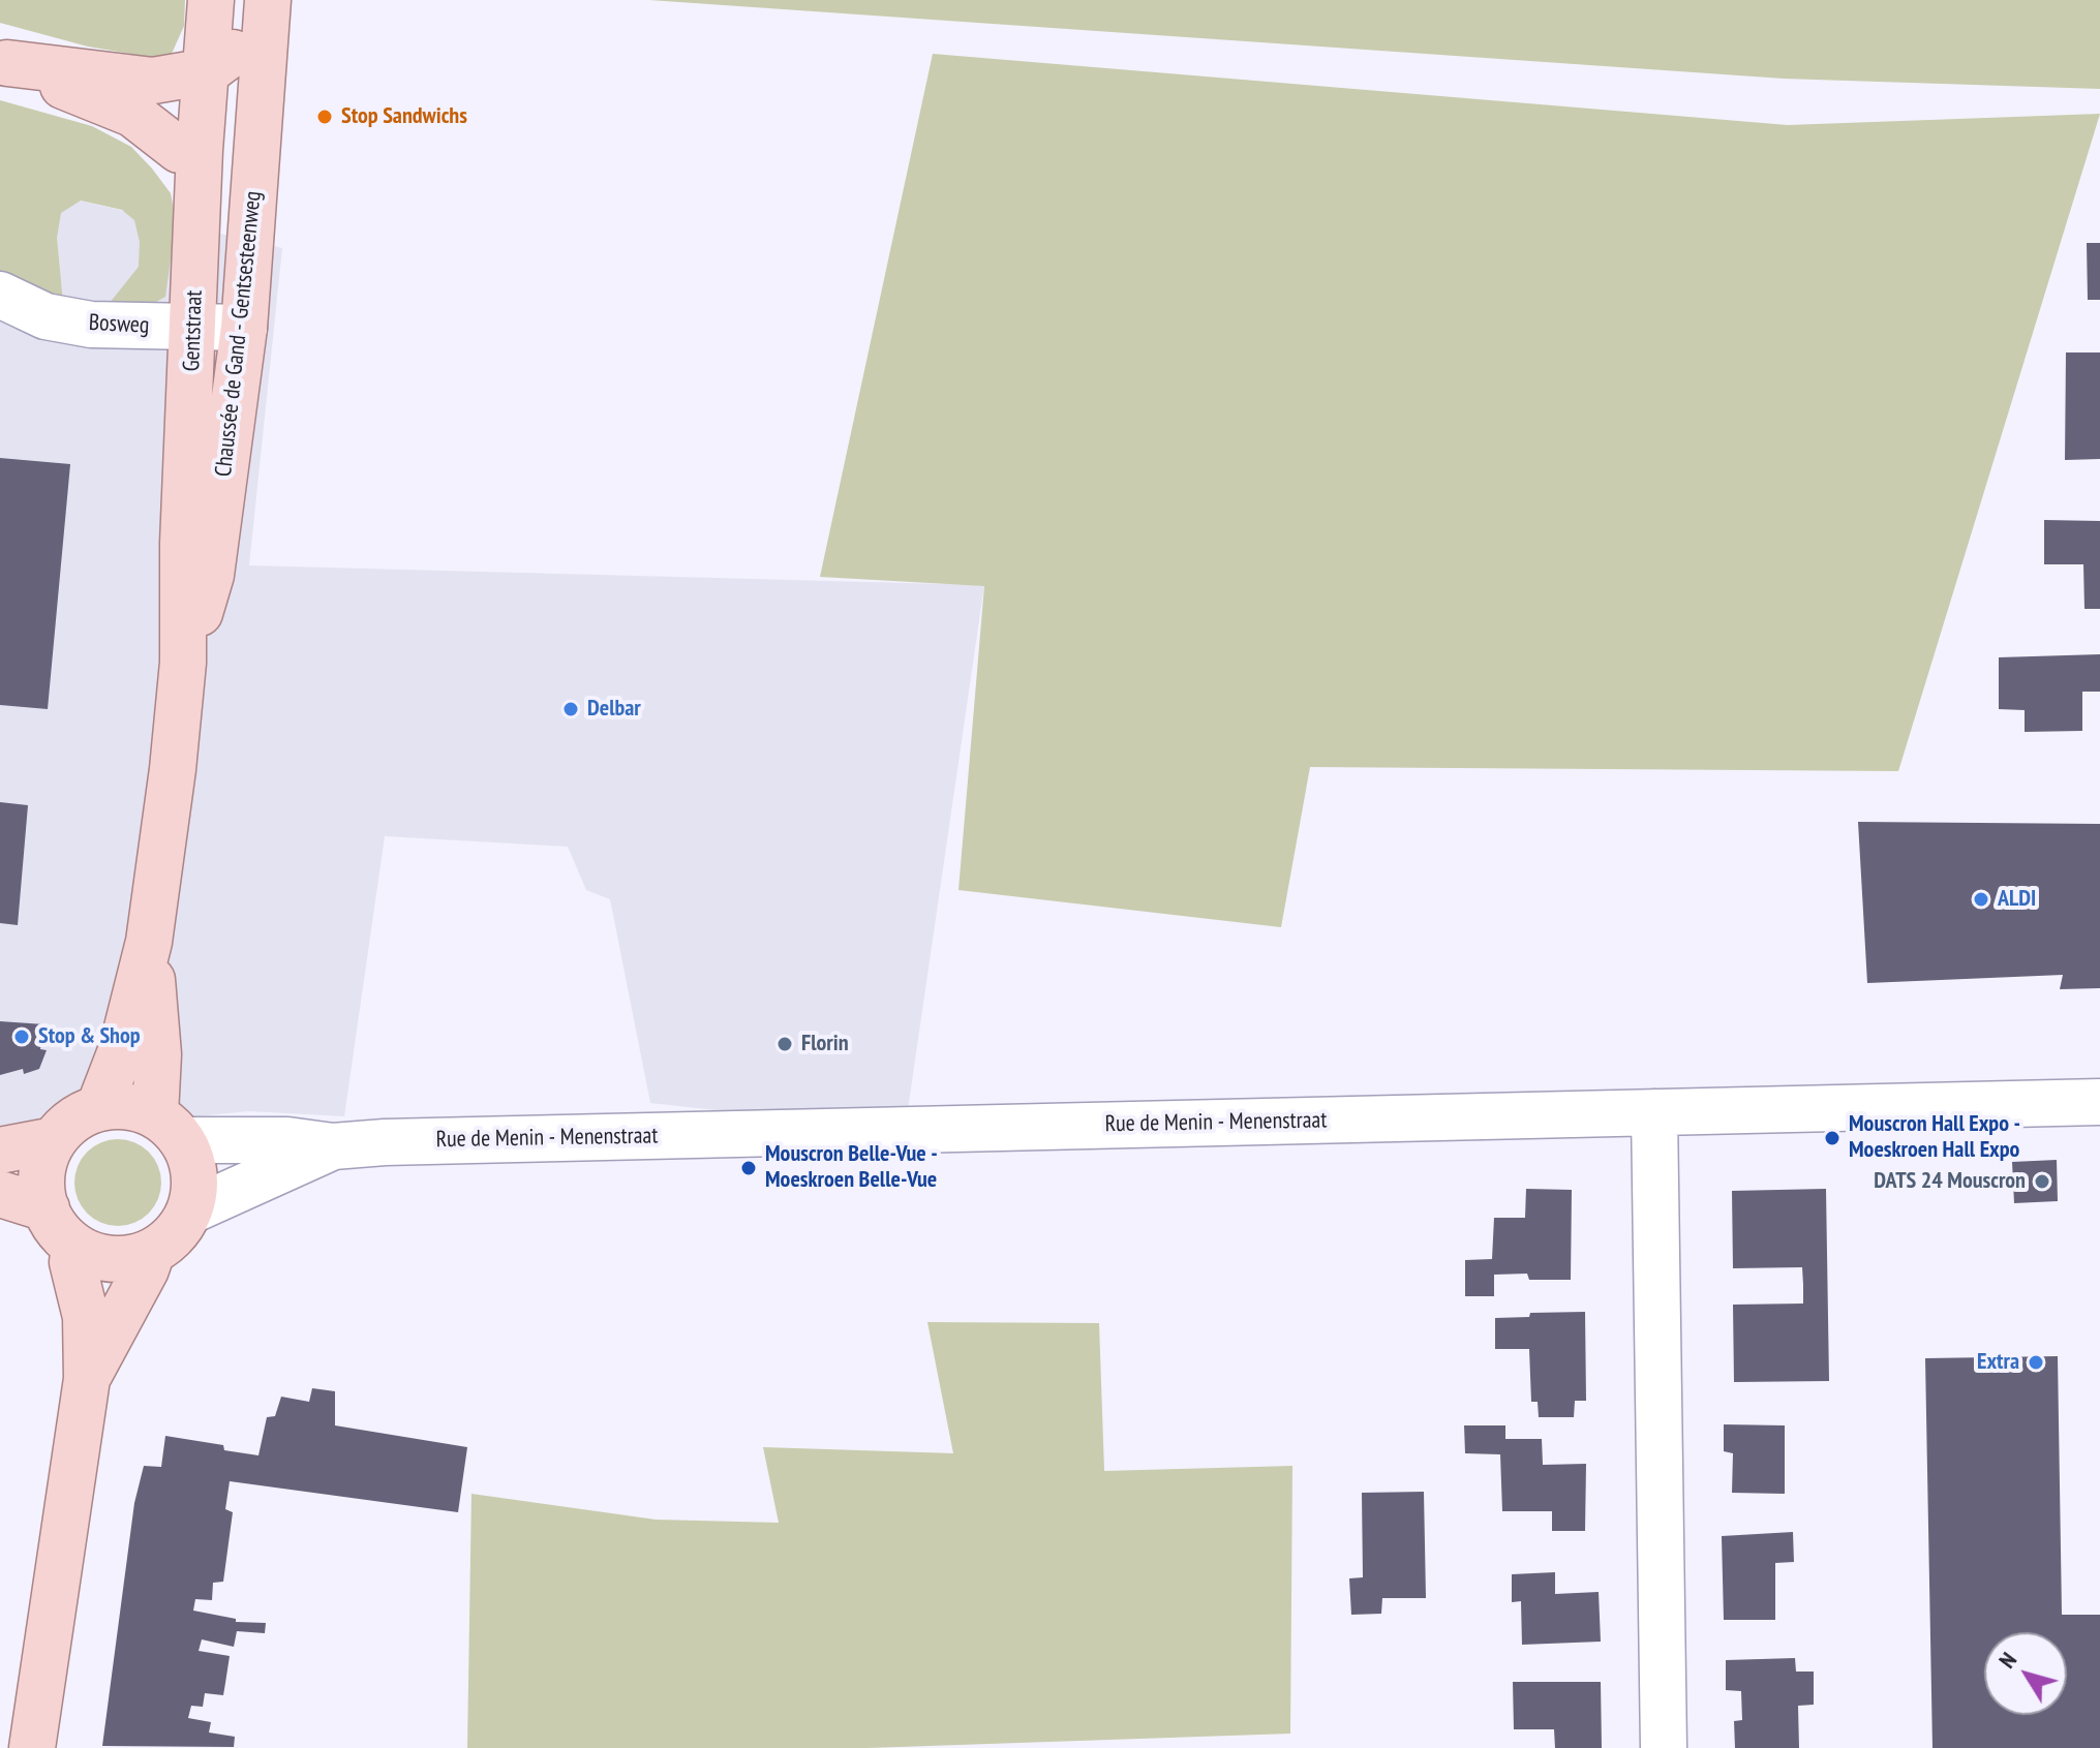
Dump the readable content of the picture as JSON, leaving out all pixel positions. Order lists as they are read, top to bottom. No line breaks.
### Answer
{"streets":{"main road":["Gentstraat","Chaussée de Gand - Gentsesteenweg"],"street":["Bosweg","Rue de Menin - Menenstraat"]},"crossings":[["Bosweg","Gentstraat"],["Bosweg","Chaussée de Gand - Gentsesteenweg"],["Gentstraat","Chaussée de Gand - Gentsesteenweg"]],"places":["Stop Sandwichs","Delbar","ALDI","Stop & Shop","Florin","Mouscron Hall Expo - Moeskroen Hall Expo","Mouscron Belle-Vue - Moeskroen Belle-Vue","DATS 24 Mouscron","Extra"],"north":"top left"}
